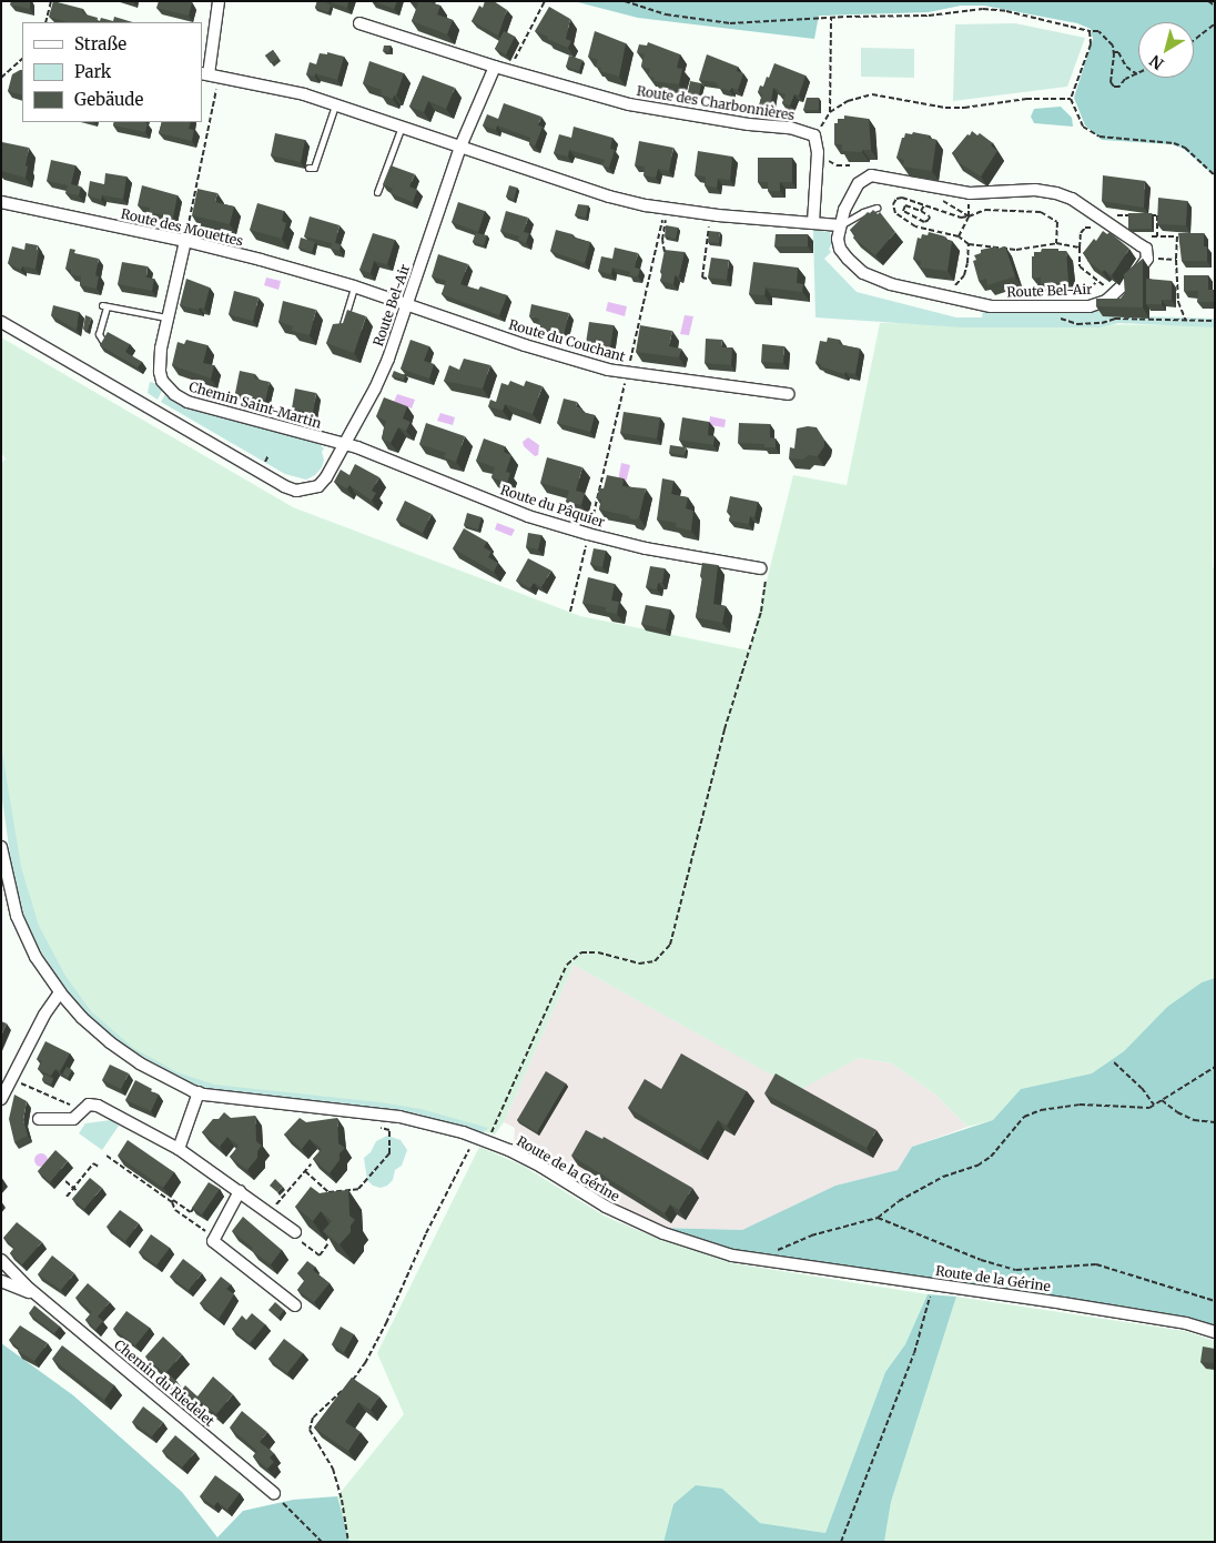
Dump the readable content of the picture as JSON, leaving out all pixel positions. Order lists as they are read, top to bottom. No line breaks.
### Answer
{"streets":{"street":["Route des Charbonnières","Route des Mouettes","Route Bel-Air","Route du Couchant","Chemin Saint-Martin","Route du Pâquier","Route de la Gérine","Chemin du Riedelet"]},"crossings":[["Route des Mouettes","Route Bel-Air"],["Route des Mouettes","Route du Couchant"],["Route des Mouettes","Chemin Saint-Martin"],["Route Bel-Air","Route du Couchant"],["Route Bel-Air","Chemin Saint-Martin"],["Route Bel-Air","Route du Pâquier"],["Chemin Saint-Martin","Route du Pâquier"]],"legend":["Straße","Park","Gebäude"],"north":"bottom left"}
